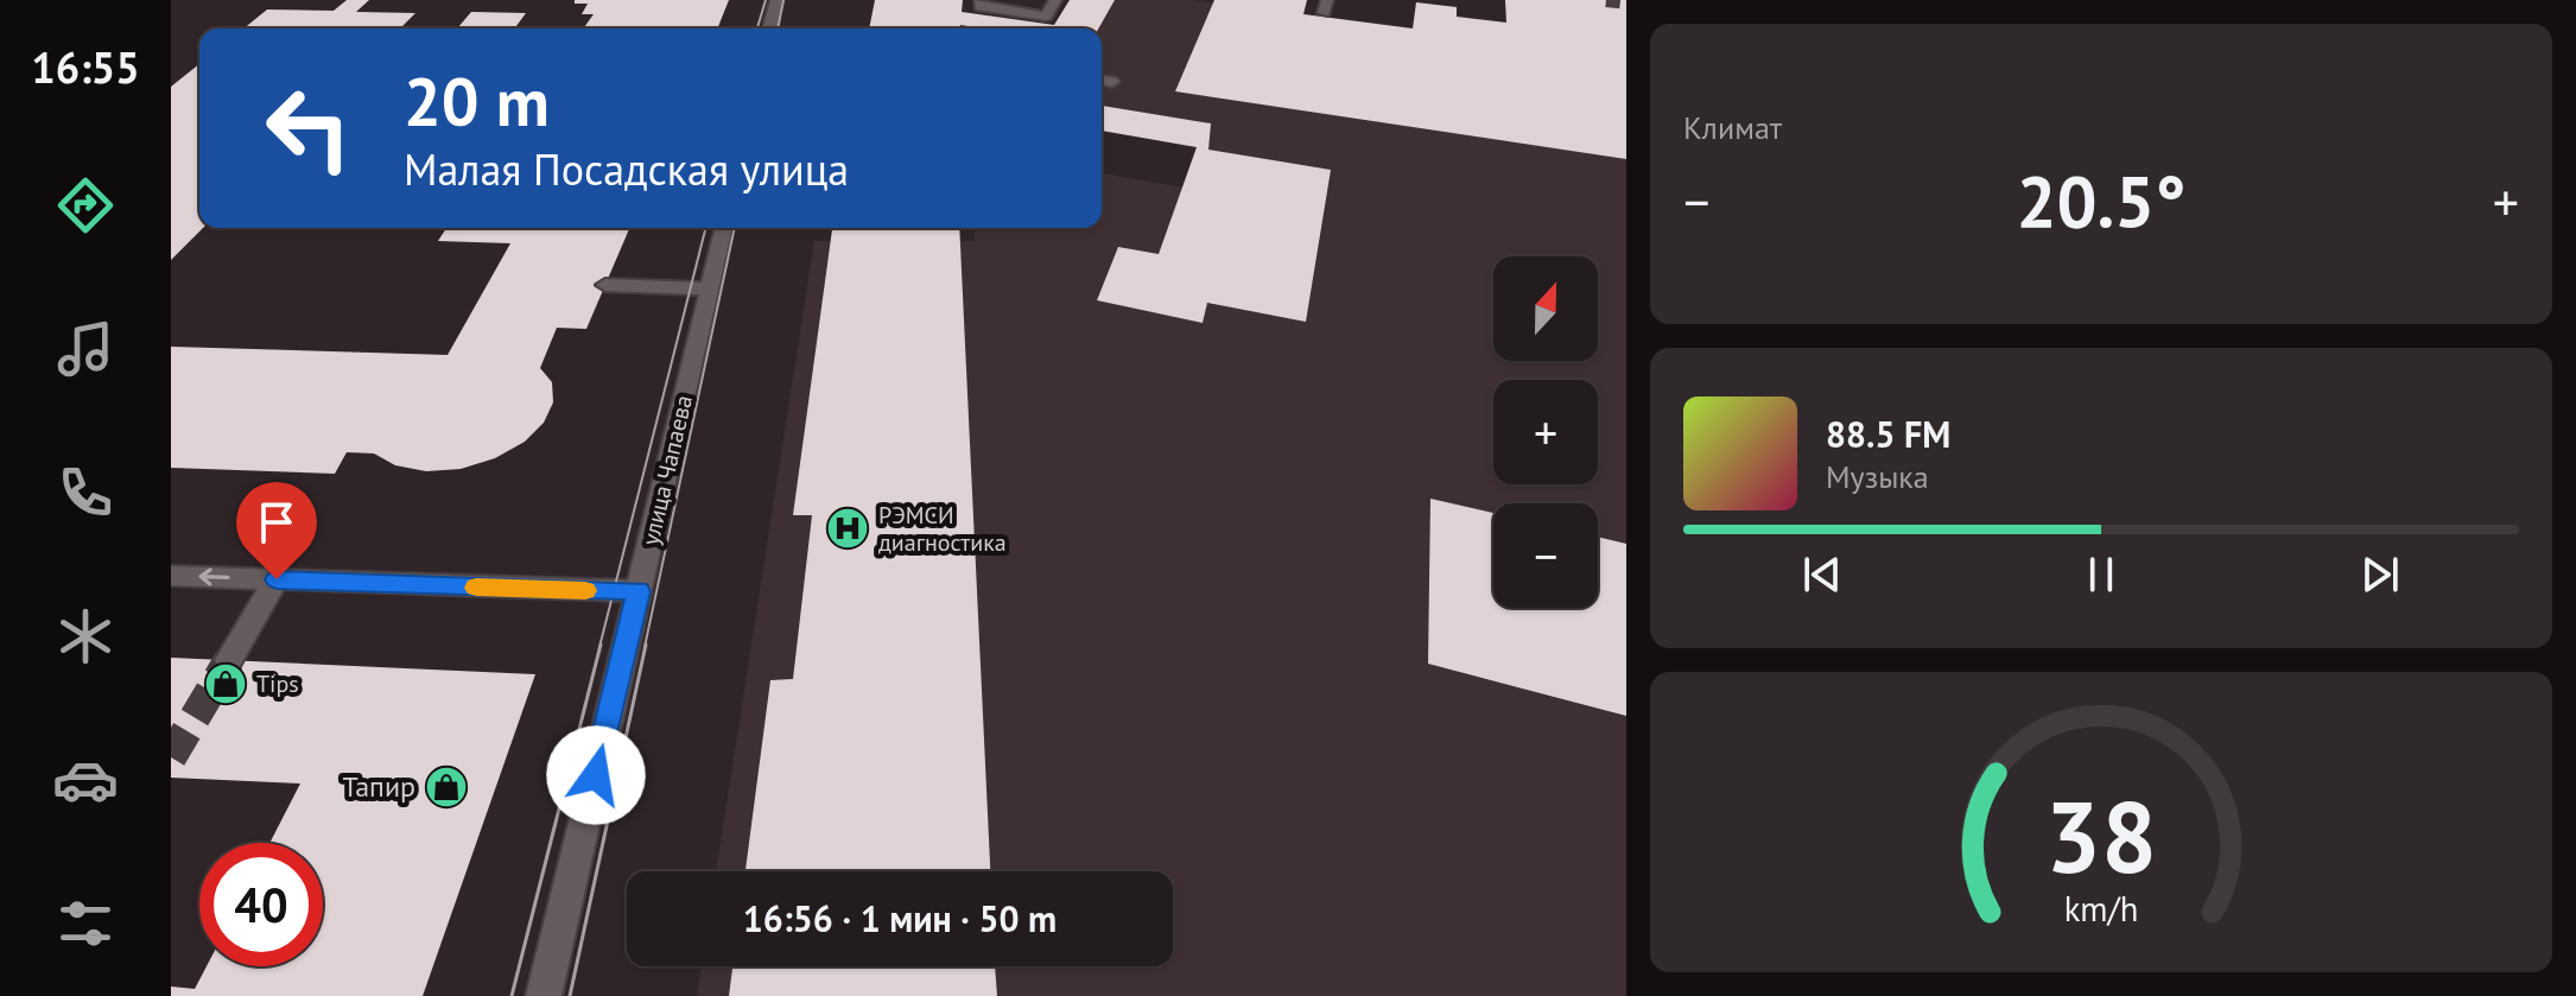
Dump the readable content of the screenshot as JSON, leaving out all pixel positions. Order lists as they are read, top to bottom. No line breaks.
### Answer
{"streets":{"street":["улица Чапаева"]},"places":{"hospital":["РЭМСИ диагностика"],"shop":["Tips","Тапир"]},"north":"top","page":{"tabs":"16:55","tile":"Климат","turn":["20 m","Малая Посадская улица"],"heat":["−","20.5°","+"],"map_buttons":["+","−"],"song":["88.5 FM","Музыка"],"limit":"40","trip":"16:56 · 1 мин · 50 m","gauge":["38","km/h"]}}
